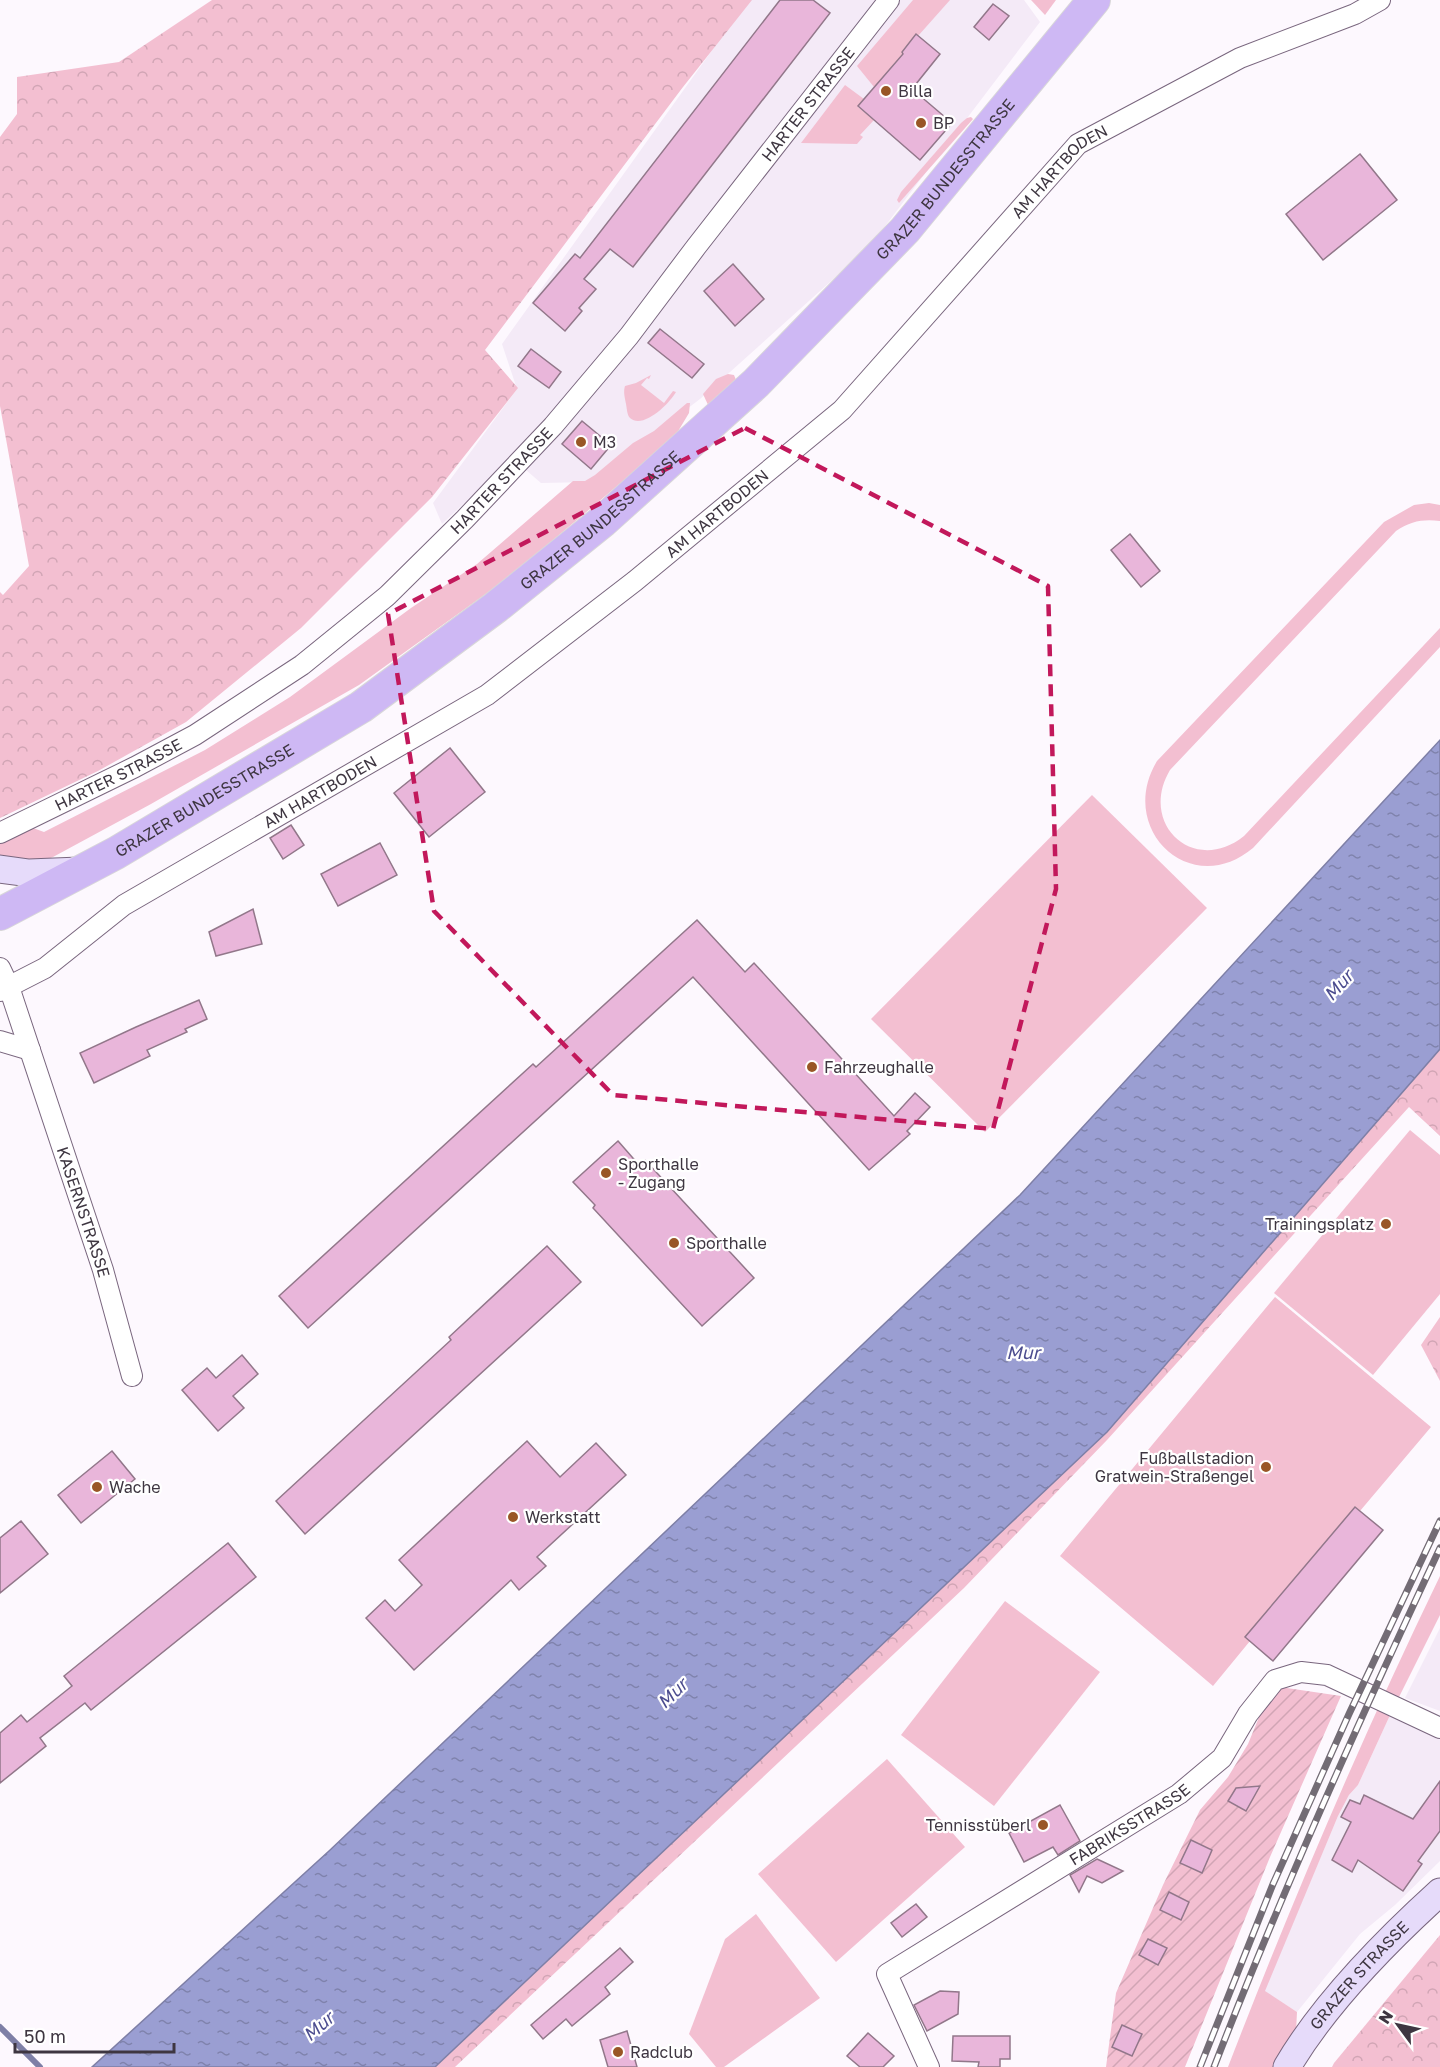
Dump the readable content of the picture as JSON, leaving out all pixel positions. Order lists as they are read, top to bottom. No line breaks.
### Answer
{"streets":{"main road":["GRAZER BUNDESSTRASSE","GRAZER STRASSE"],"street":["HARTER STRASSE","AM HARTBODEN","KASERNSTRASSE","FABRIKSSTRASSE"]},"crossings":[["AM HARTBODEN","KASERNSTRASSE"]],"water":["Mur"],"places":["Billa","BP","M3","Fahrzeughalle","Sporthalle - Zugang","Trainingsplatz","Sporthalle","Fußballstadion Gratwein-Straßengel","Wache","Werkstatt","Tennisstüberl","Radclub"],"scale_bar":"50 m","north":"top left"}
